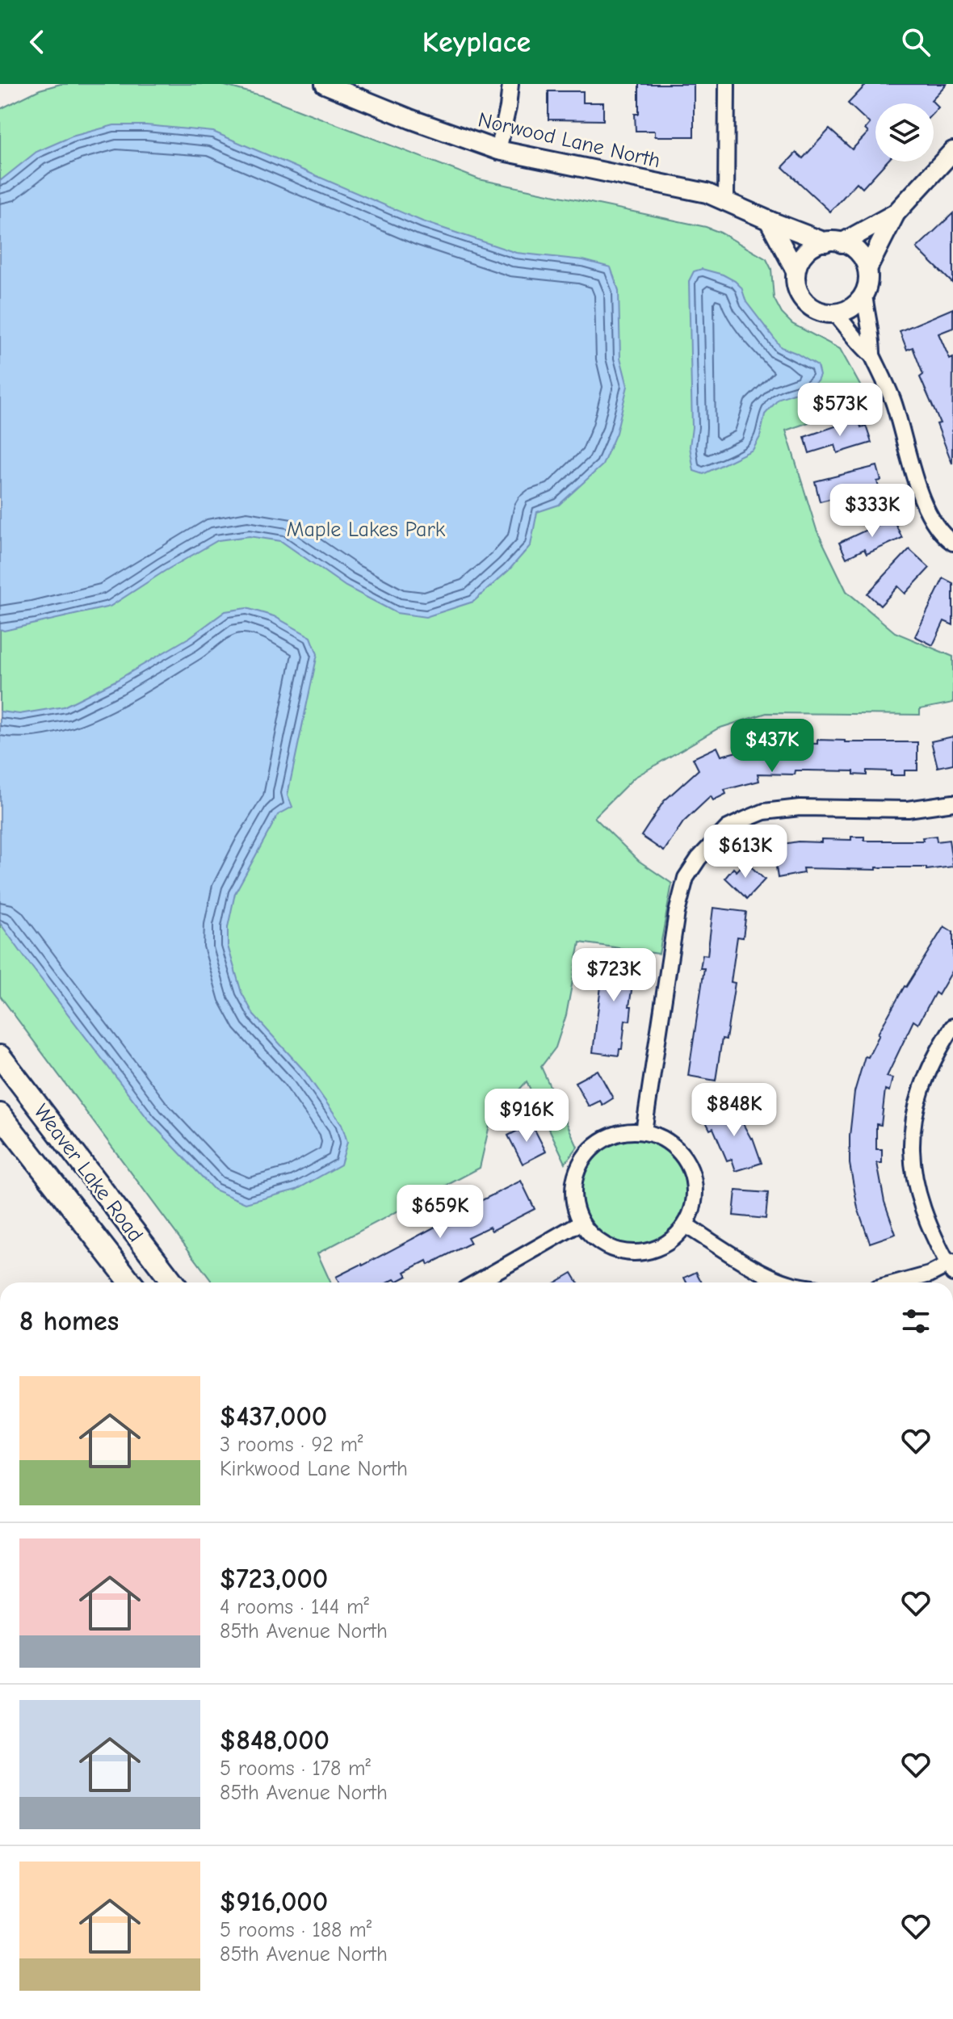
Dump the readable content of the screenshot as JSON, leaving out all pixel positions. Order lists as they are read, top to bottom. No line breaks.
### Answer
{"streets":{"main road":["Weaver Lake Road"],"street":["Norwood Lane North"]},"parks":["Maple Lakes Park"],"page":{"header":"Keyplace","price":["$573K","$333K","$437K","$613K","$723K","$848K","$916K","$659K"],"heading":"8 homes","list":[{"name":"$437,000","note":"3 rooms · 92 m² · Kirkwood Lane North"},{"name":"$723,000","note":"4 rooms · 144 m² · 85th Avenue North"},{"name":"$848,000","note":"5 rooms · 178 m² · 85th Avenue North"},{"name":"$916,000","note":"5 rooms · 188 m² · 85th Avenue North"}]}}
